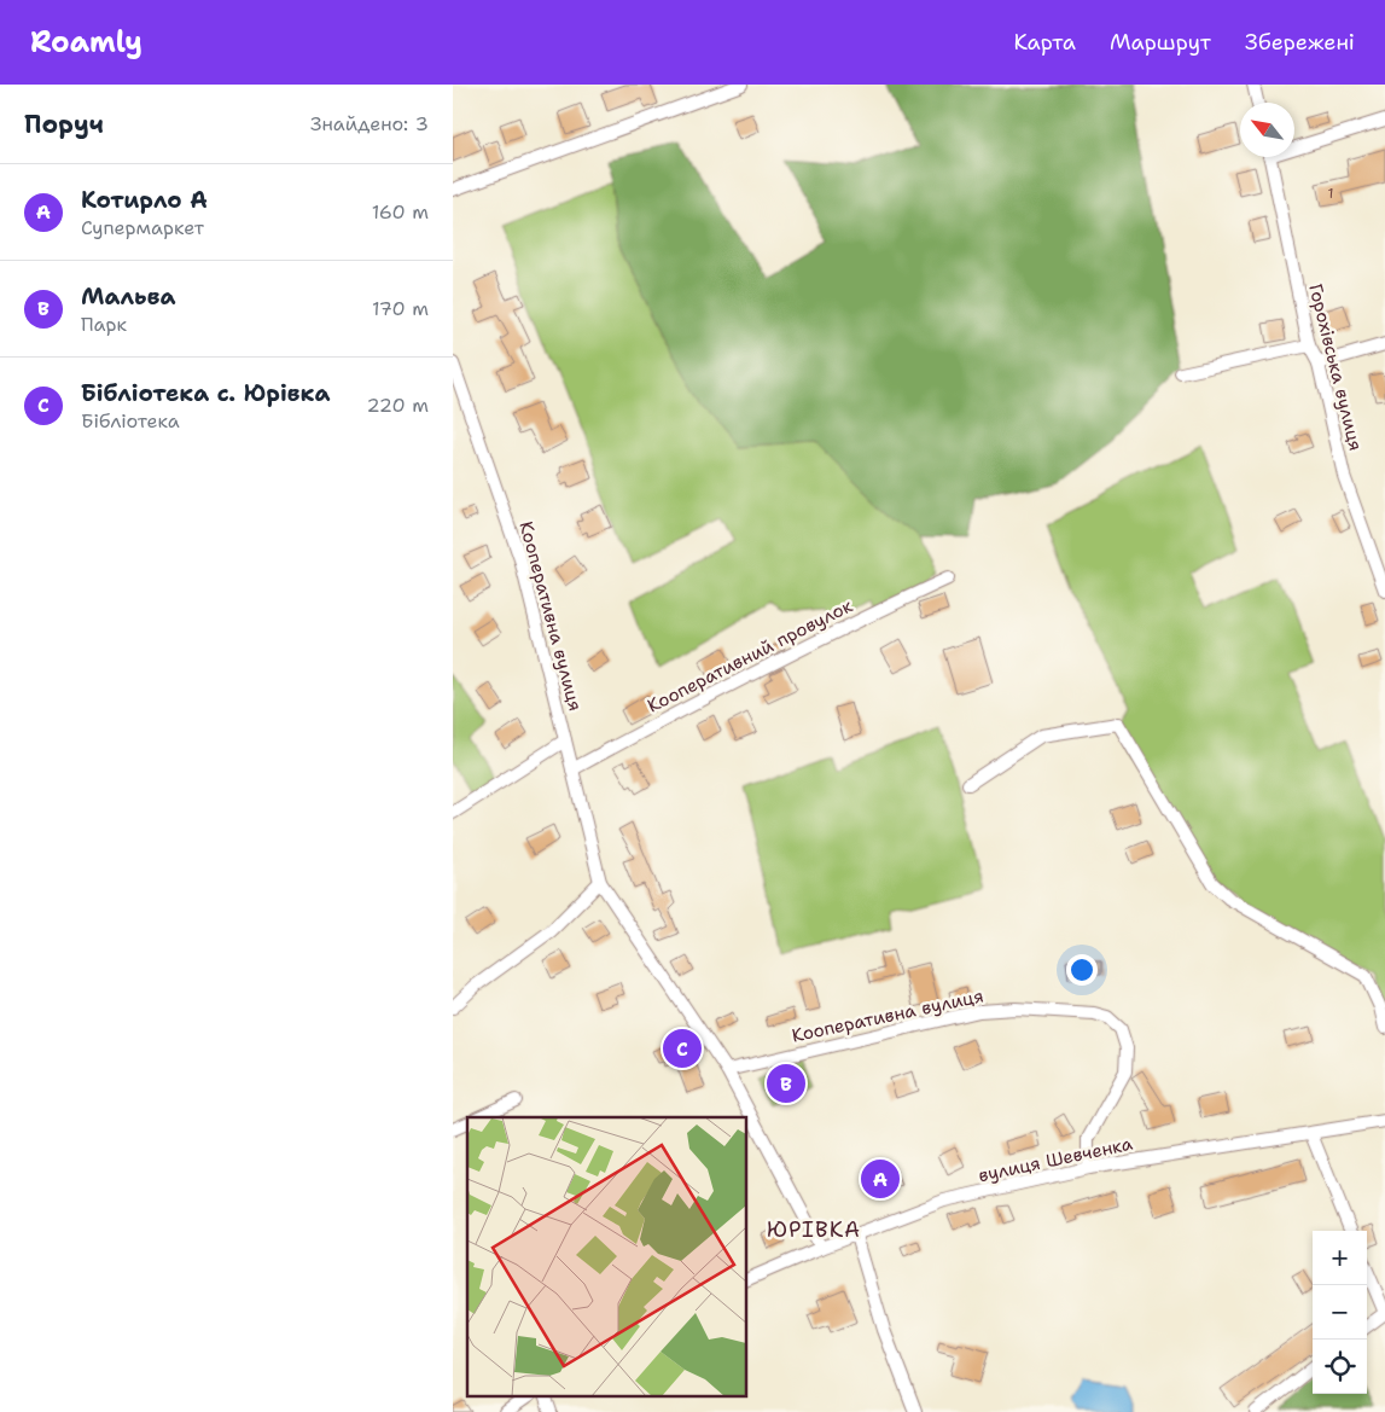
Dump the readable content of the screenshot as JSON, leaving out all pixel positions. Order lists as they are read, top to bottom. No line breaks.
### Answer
{"streets":{"street":["Горохівська вулиця","Кооперативна вулиця","Кооперативний провулок","вулиця Шевченка"]},"crossings":[["Кооперативна вулиця","Кооперативний провулок"],["Кооперативна вулиця","вулиця Шевченка"]],"districts":["ЮРІВКА"],"house_numbers":["1"],"north":"top left","page":{"header":"Roamly","nav":["Карта","Маршрут","Збережені"],"heading":["Поруч","Знайдено: 3"],"list":[{"mark":"A","name":"Котирло А","note":"Супермаркет","value":"160 m"},{"mark":"B","name":"Мальва","note":"Парк","value":"170 m"},{"mark":"C","name":"Бібліотека с. Юрівка","note":"Бібліотека","value":"220 m"}],"pins":["C","B","A"],"map_buttons":["+","−"]}}
